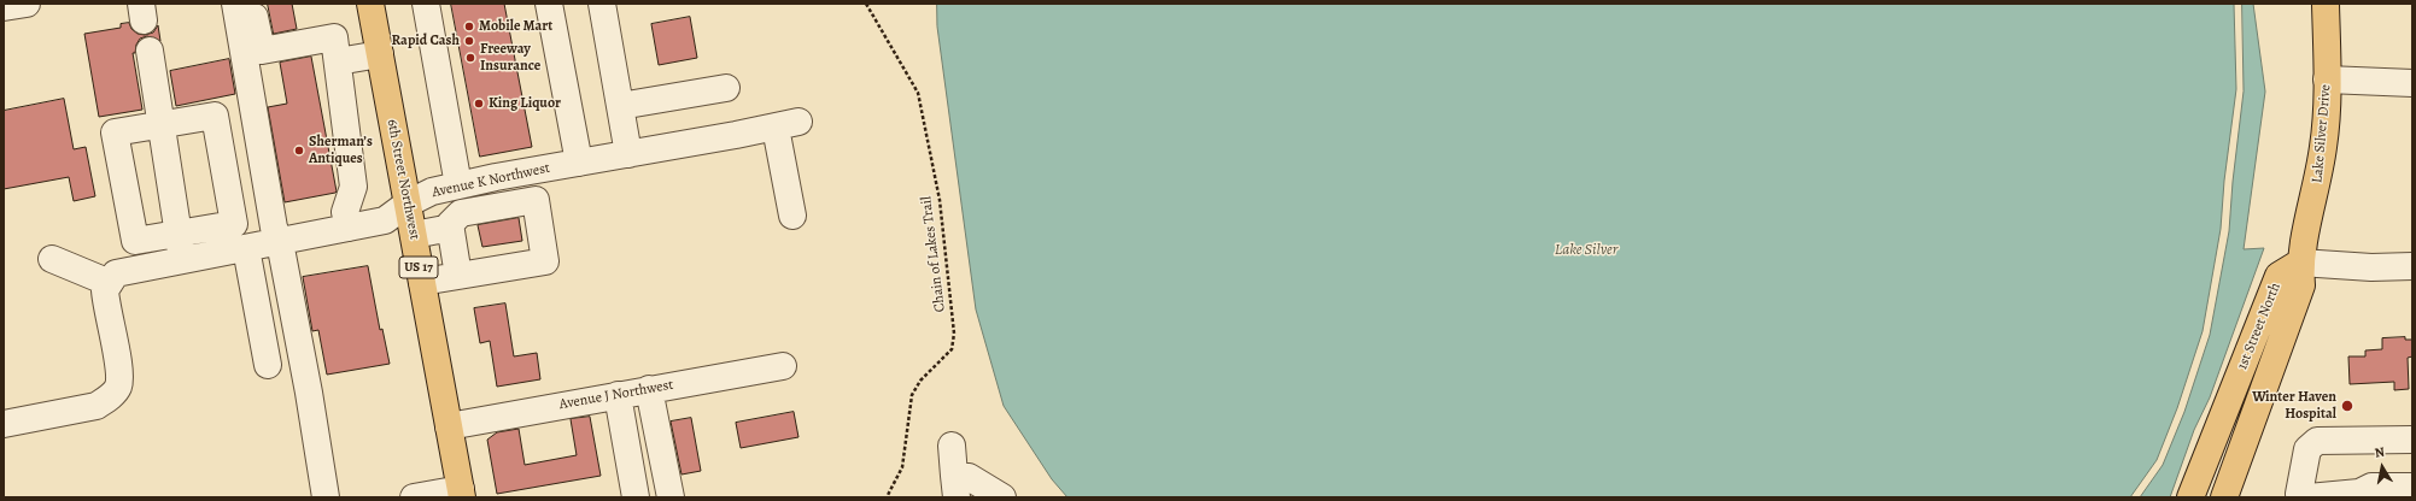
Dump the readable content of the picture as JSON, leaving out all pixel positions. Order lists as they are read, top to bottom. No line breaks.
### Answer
{"streets":{"main road":["Lake Silver Drive","6th Street Northwest","US 17","1st Street North"],"street":["Avenue K Northwest","Avenue J Northwest"],"path":["Chain of Lakes Trail"]},"crossings":[["Lake Silver Drive","1st Street North"],["6th Street Northwest","Avenue K Northwest"],["6th Street Northwest","Avenue J Northwest"]],"water":["Lake Silver"],"places":["Mobile Mart","Rapid Cash","Freeway Insurance","King Liquor","Sherman’s Antiques","Winter Haven Hospital"],"north":"top"}
